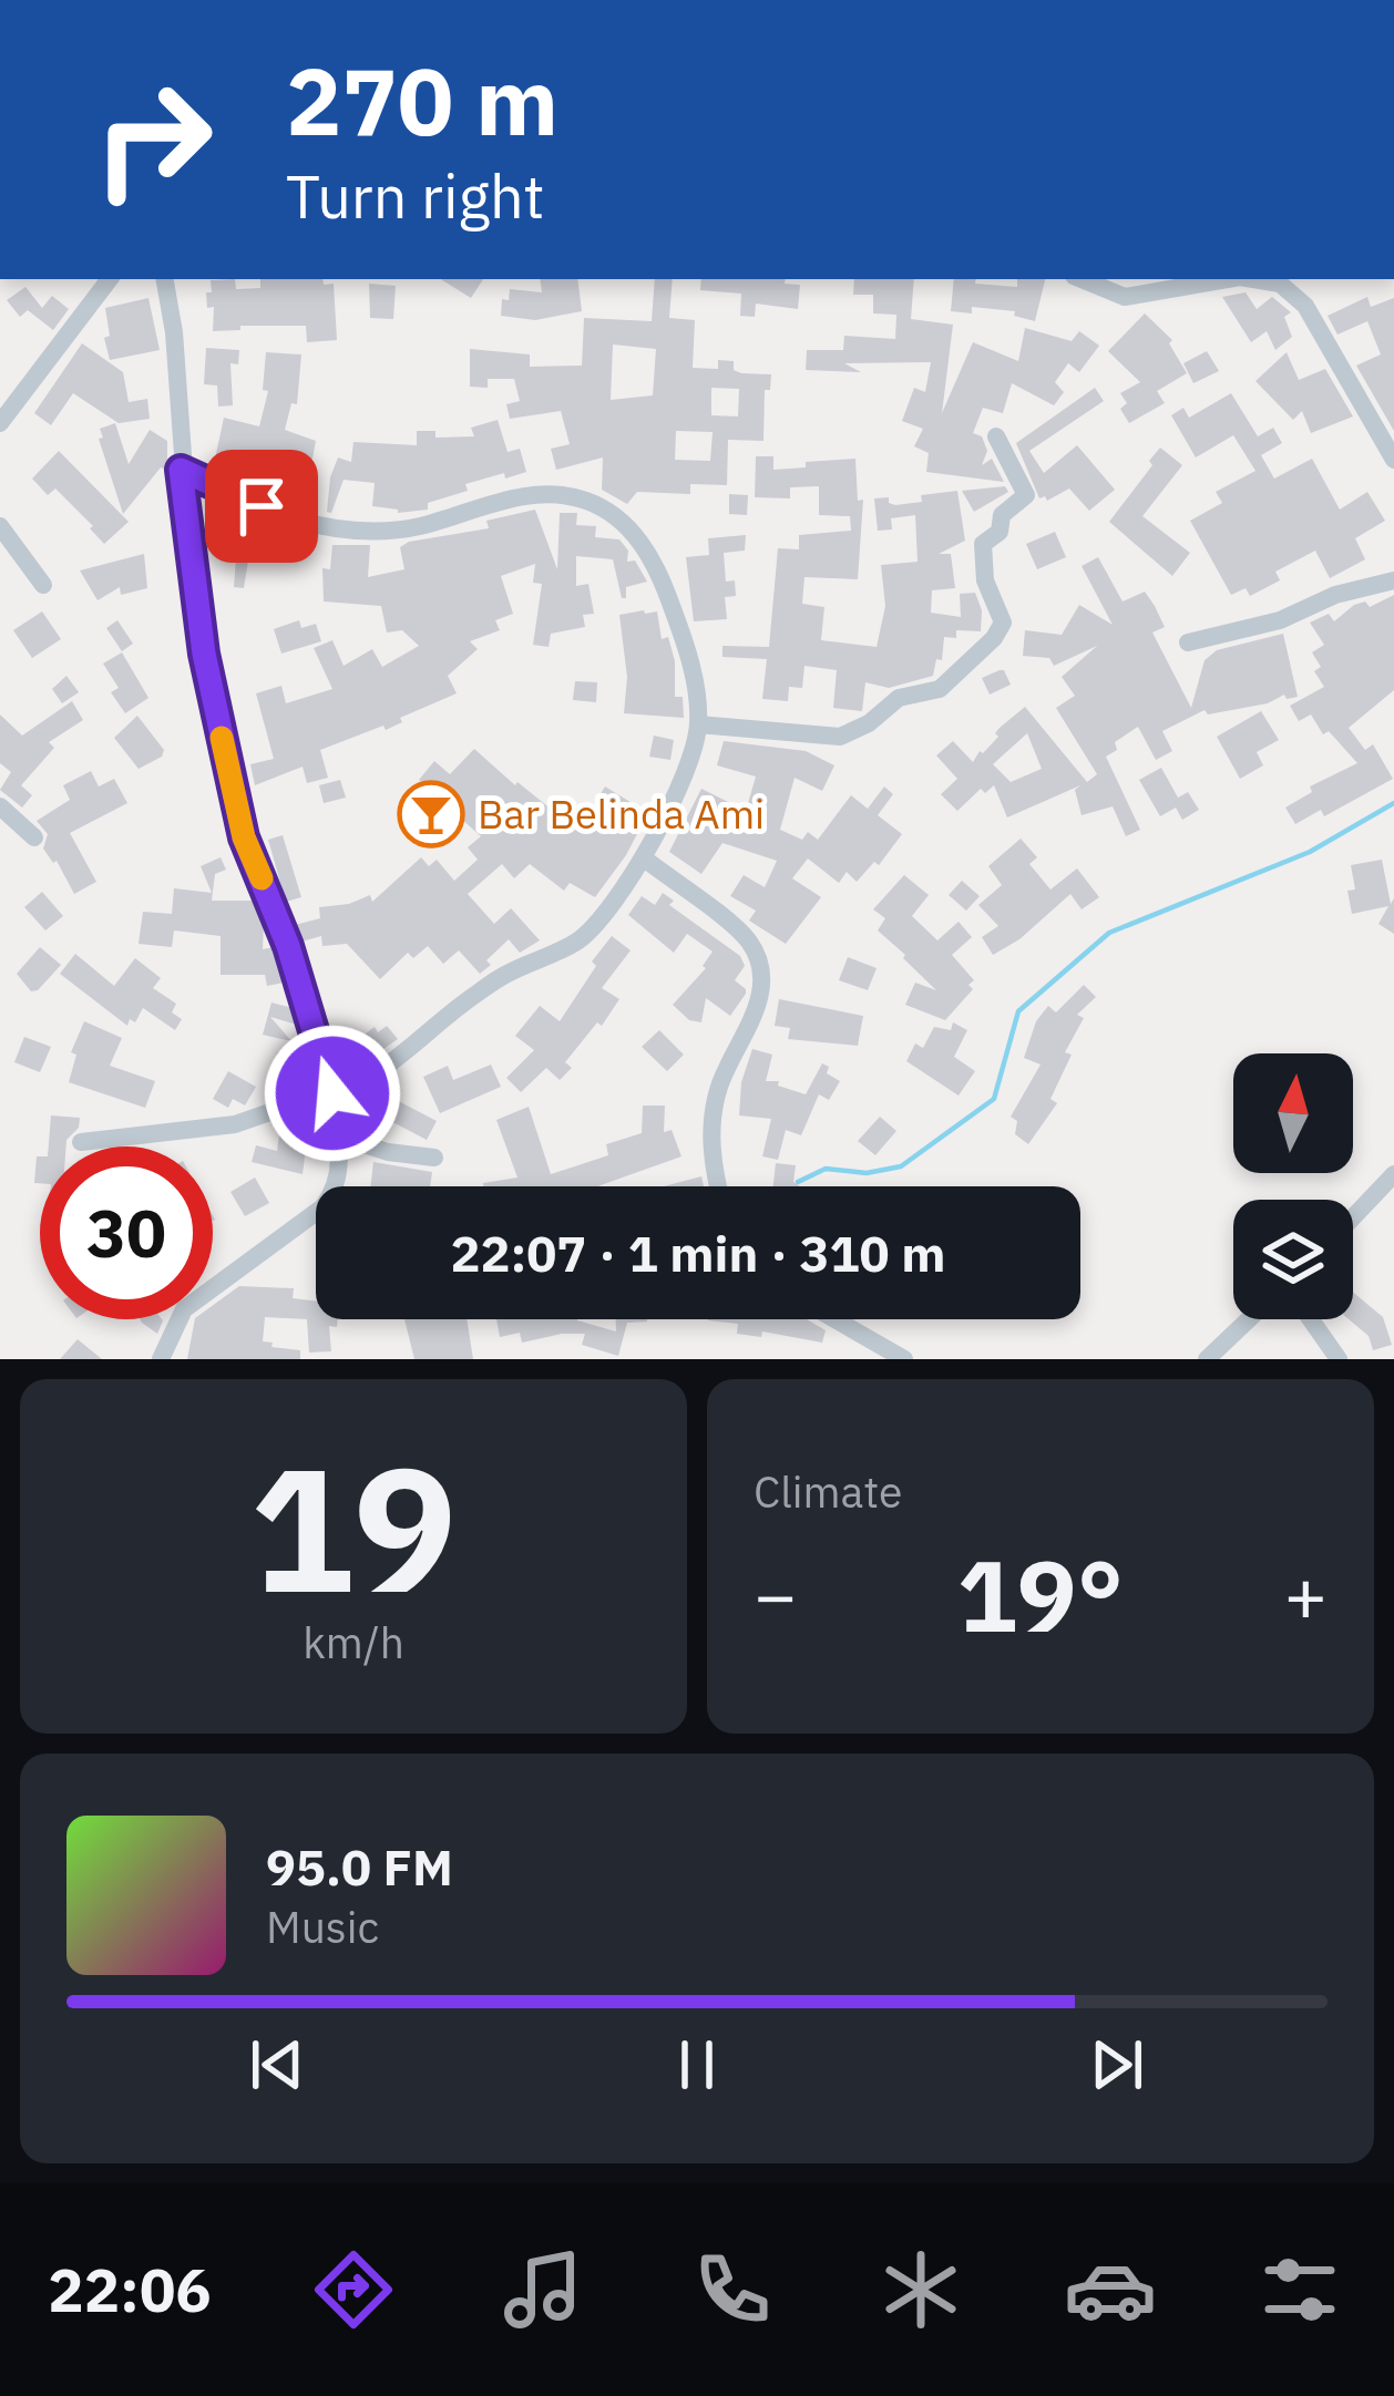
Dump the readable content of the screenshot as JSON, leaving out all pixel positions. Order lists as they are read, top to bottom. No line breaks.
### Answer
{"places":{"bar":["Bar Belinda Ami"]},"north":"top","page":{"turn":["270 m","Turn right"],"limit":"30","trip":"22:07 · 1 min · 310 m","tile":[["19","km/h"],"Climate"],"heat":["−","19°","+"],"song":["95.0 FM","Music"],"tabs":"22:06"}}
